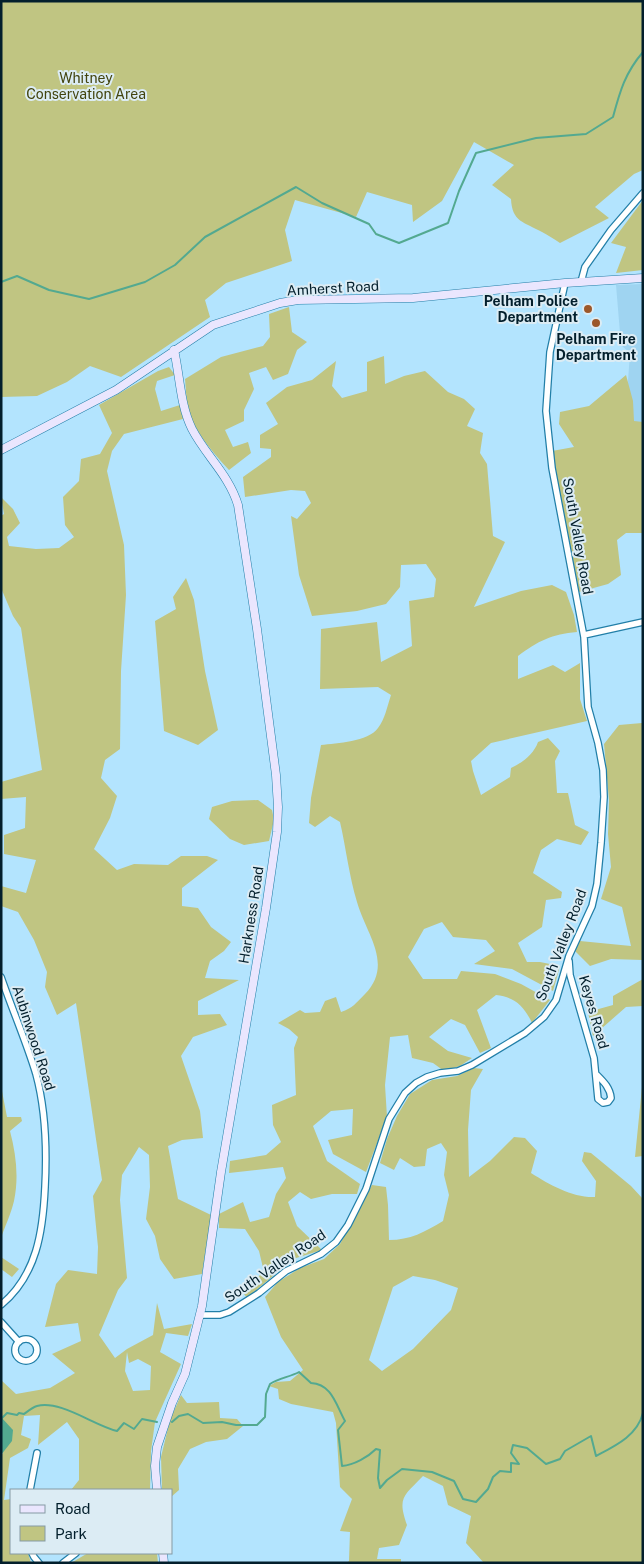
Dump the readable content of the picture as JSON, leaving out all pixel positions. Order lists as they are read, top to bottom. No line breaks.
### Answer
{"streets":{"main road":["Amherst Road","Harkness Road"],"street":["South Valley Road","Keyes Road","Aubinwood Road"]},"crossings":[["Amherst Road","South Valley Road"],["Amherst Road","Harkness Road"],["South Valley Road","Harkness Road"],["South Valley Road","Keyes Road"]],"parks":["Whitney Conservation Area"],"places":["Pelham Police Department","Pelham Fire Department"],"legend":["Road","Park"]}
